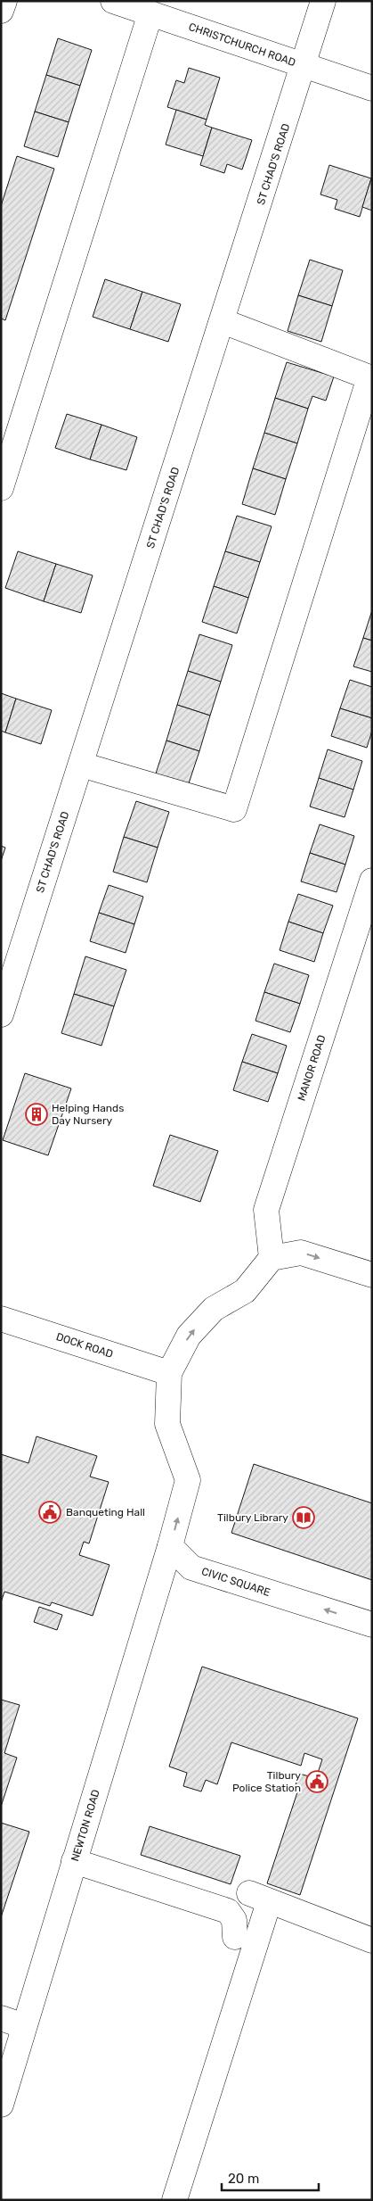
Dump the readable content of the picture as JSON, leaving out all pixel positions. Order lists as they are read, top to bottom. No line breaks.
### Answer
{"streets":{"street":["CHRISTCHURCH ROAD","ST CHAD'S ROAD","MANOR ROAD","DOCK ROAD","CIVIC SQUARE","NEWTON ROAD"]},"crossings":[["CHRISTCHURCH ROAD","ST CHAD'S ROAD"],["CIVIC SQUARE","NEWTON ROAD"]],"one_way":["CIVIC SQUARE"],"places":{"building":["Helping Hands Day Nursery"],"public building":["Banqueting Hall","Tilbury Police Station"],"library":["Tilbury Library"]},"scale_bar":"20 m"}
